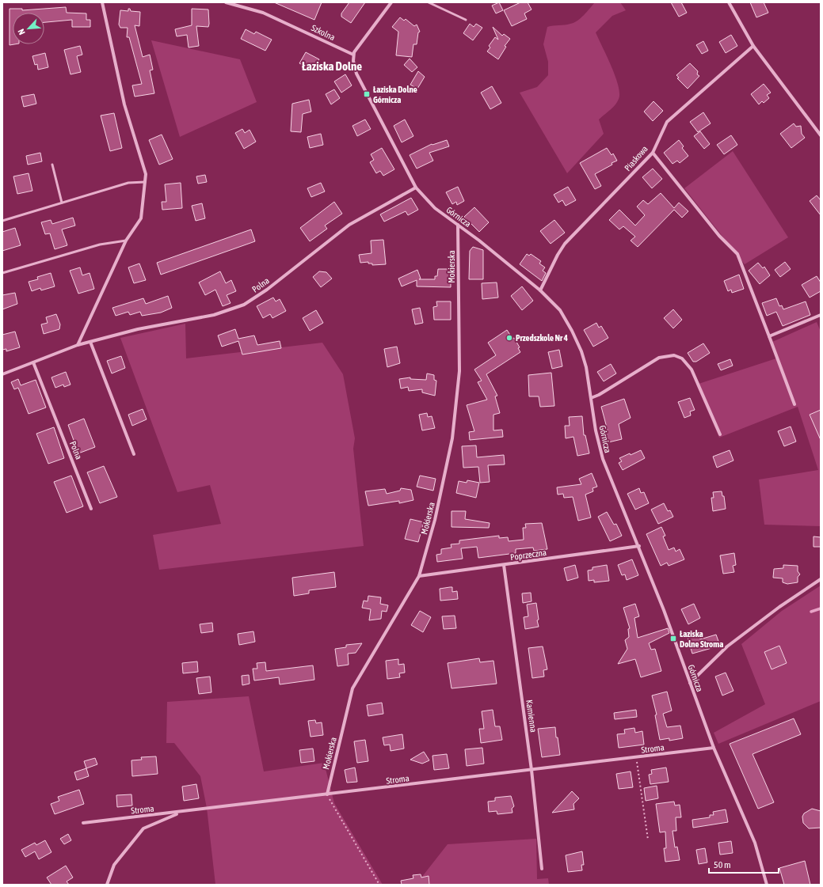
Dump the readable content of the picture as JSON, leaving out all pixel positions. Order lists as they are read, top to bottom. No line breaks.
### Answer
{"streets":{"street":["Szkolna","Piaskowa","Górnicza","Mokierska","Polna","Poprzeczna","Kamienna","Stroma"]},"crossings":[["Szkolna","Górnicza"],["Piaskowa","Górnicza"],["Górnicza","Mokierska"],["Górnicza","Polna"],["Górnicza","Poprzeczna"],["Górnicza","Stroma"],["Mokierska","Poprzeczna"],["Mokierska","Stroma"],["Poprzeczna","Kamienna"],["Kamienna","Stroma"]],"districts":["Łaziska Dolne"],"places":{"transit":["Łaziska Dolne Górnicza","Łaziska Dolne Stroma"],"other":["Przedszkole Nr 4"]},"scale_bar":"50 m","north":"bottom left"}
